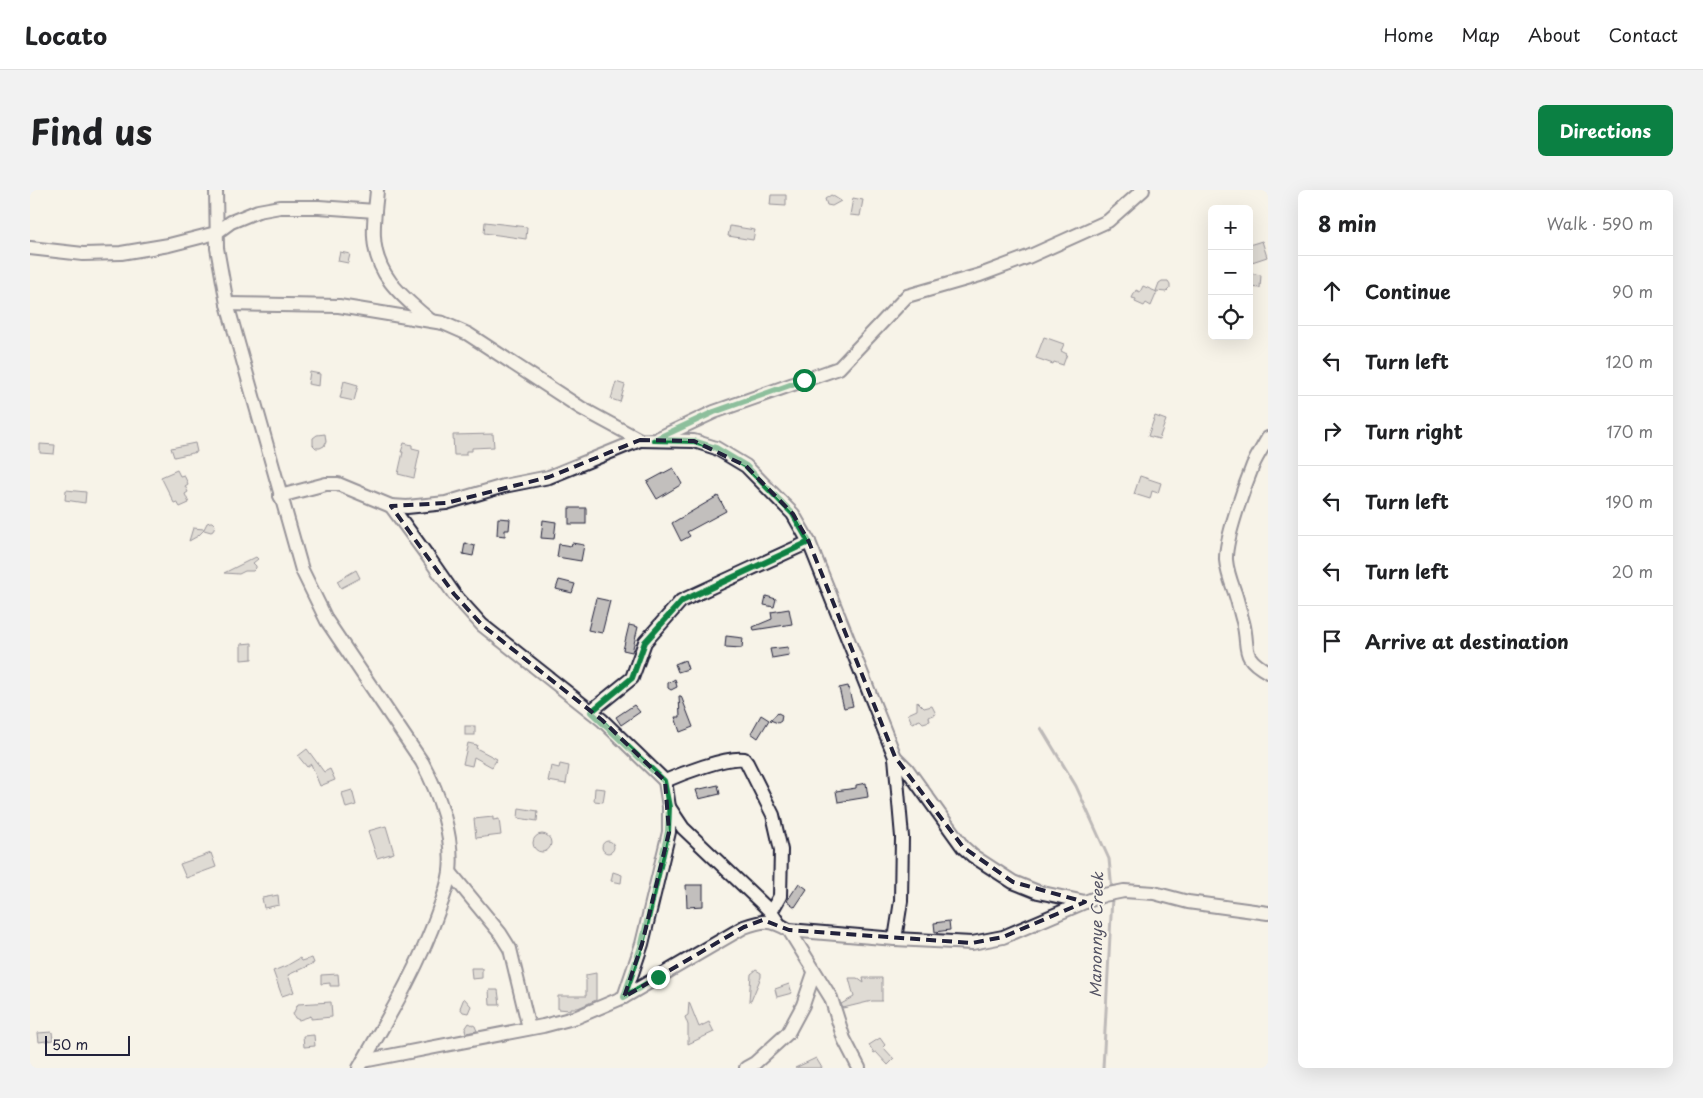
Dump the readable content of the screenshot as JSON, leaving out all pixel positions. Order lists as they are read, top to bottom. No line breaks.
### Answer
{"water":["Manonnye Creek"],"scale_bar":"50 m","page":{"header":"Locato","nav":["Home","Map","About","Contact"],"title":"Find us","buttons":"Directions","heading":["8 min","Walk · 590 m"],"map_buttons":["+","−"],"list":[["Continue","90 m"],["Turn left","120 m"],["Turn right","170 m"],["Turn left","190 m"],["Turn left","20 m"],"Arrive at destination"],"scale":"50 m"}}
